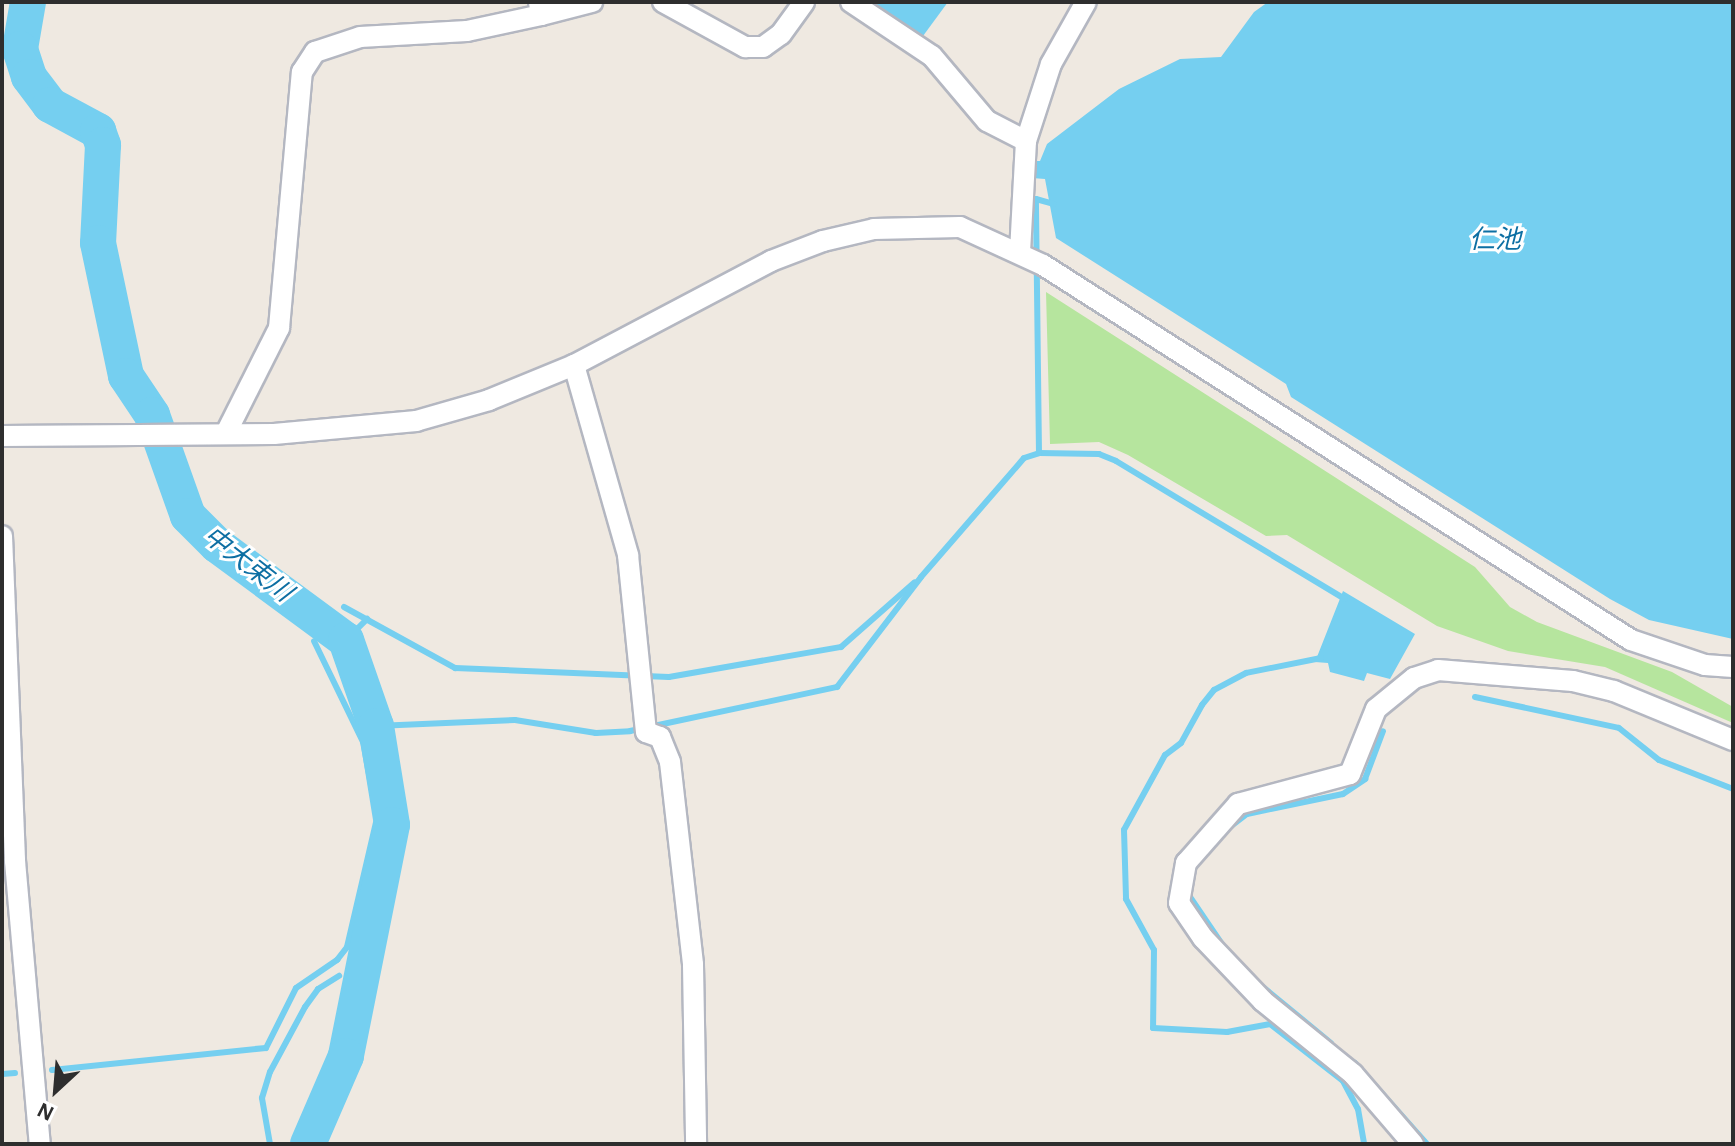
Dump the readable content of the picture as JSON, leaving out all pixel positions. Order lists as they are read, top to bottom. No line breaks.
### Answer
{"water":["仁池","中大束川"],"north":"bottom left"}
